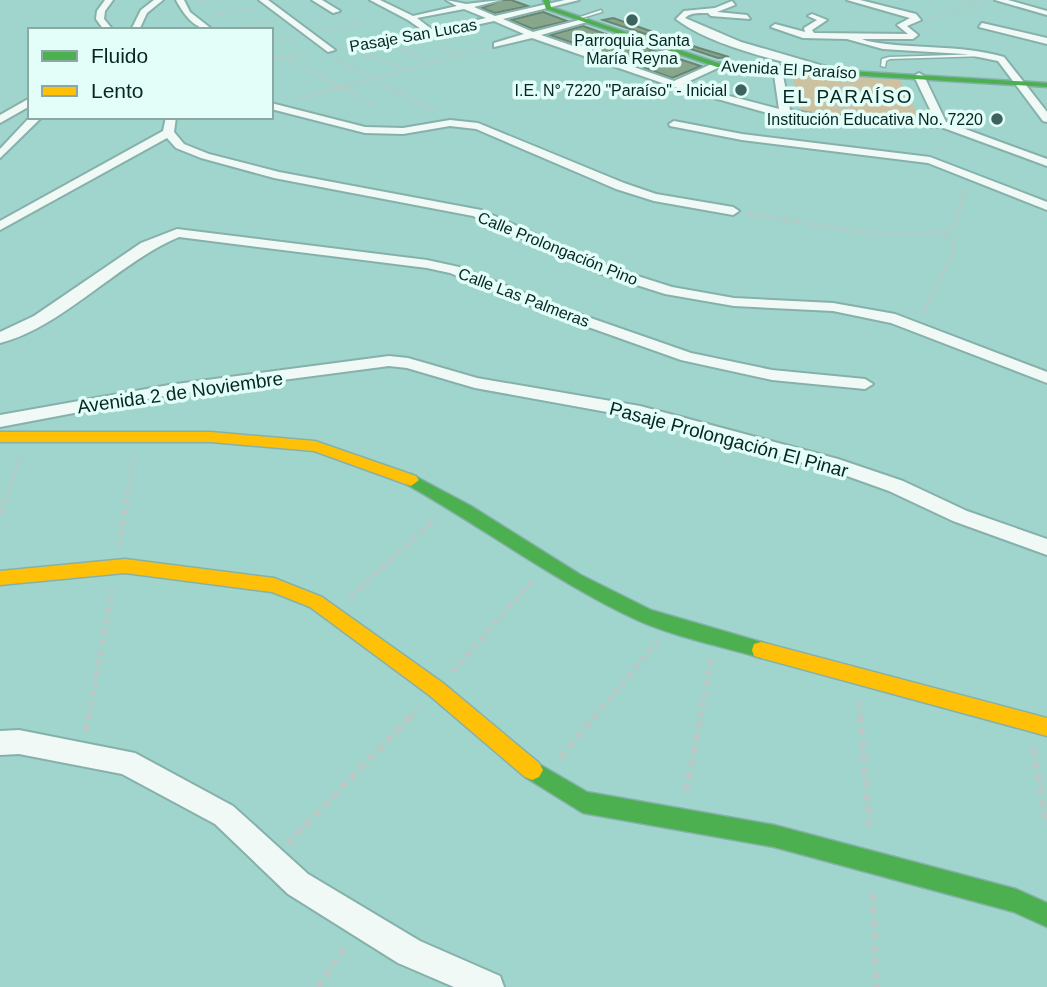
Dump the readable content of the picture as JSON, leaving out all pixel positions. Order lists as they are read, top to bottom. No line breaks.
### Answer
{"streets":{"street":["Pasaje San Lucas","Avenida El Paraíso","Calle Prolongación Pino","Calle Las Palmeras","Avenida 2 de Noviembre","Pasaje Prolongación El Pinar"]},"crossings":[["Pasaje San Lucas","Avenida El Paraíso"],["Avenida 2 de Noviembre","Pasaje Prolongación El Pinar"]],"districts":["EL PARAÍSO"],"places":["Parroquia Santa María Reyna","I.E. N° 7220 \"Paraíso\" - Inicial","Institución Educativa No. 7220"],"legend":["Fluido","Lento"]}
